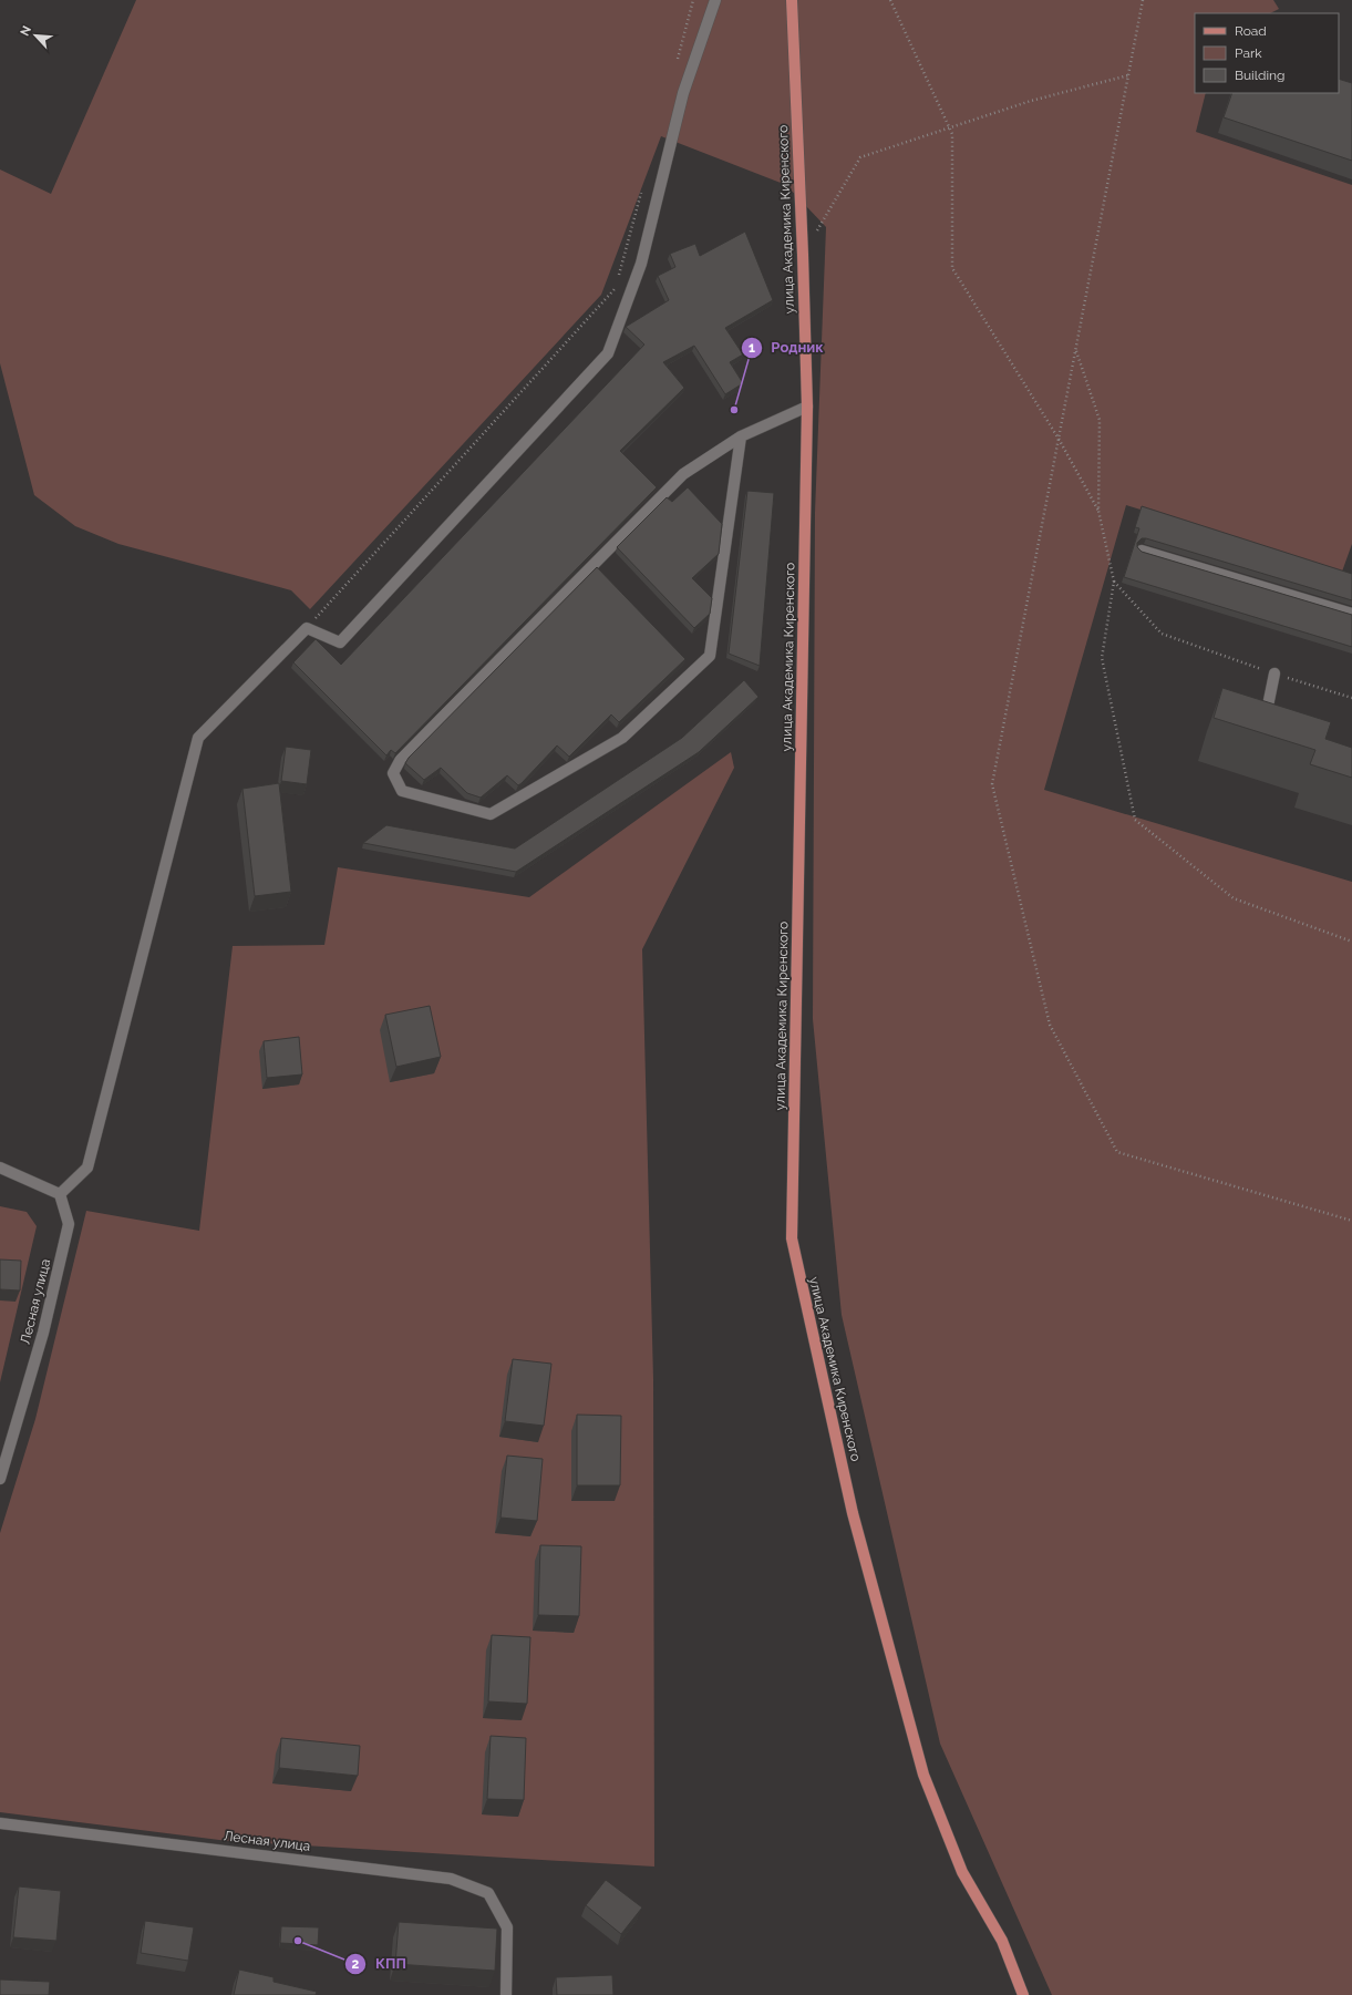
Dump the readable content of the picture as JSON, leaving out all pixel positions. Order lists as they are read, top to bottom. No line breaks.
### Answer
{"streets":{"main road":["улица Академика Киренского"],"lane":["Лесная улица"]},"places":["Родник","КПП"],"legend":["Road","Park","Building"],"north":"top left"}
